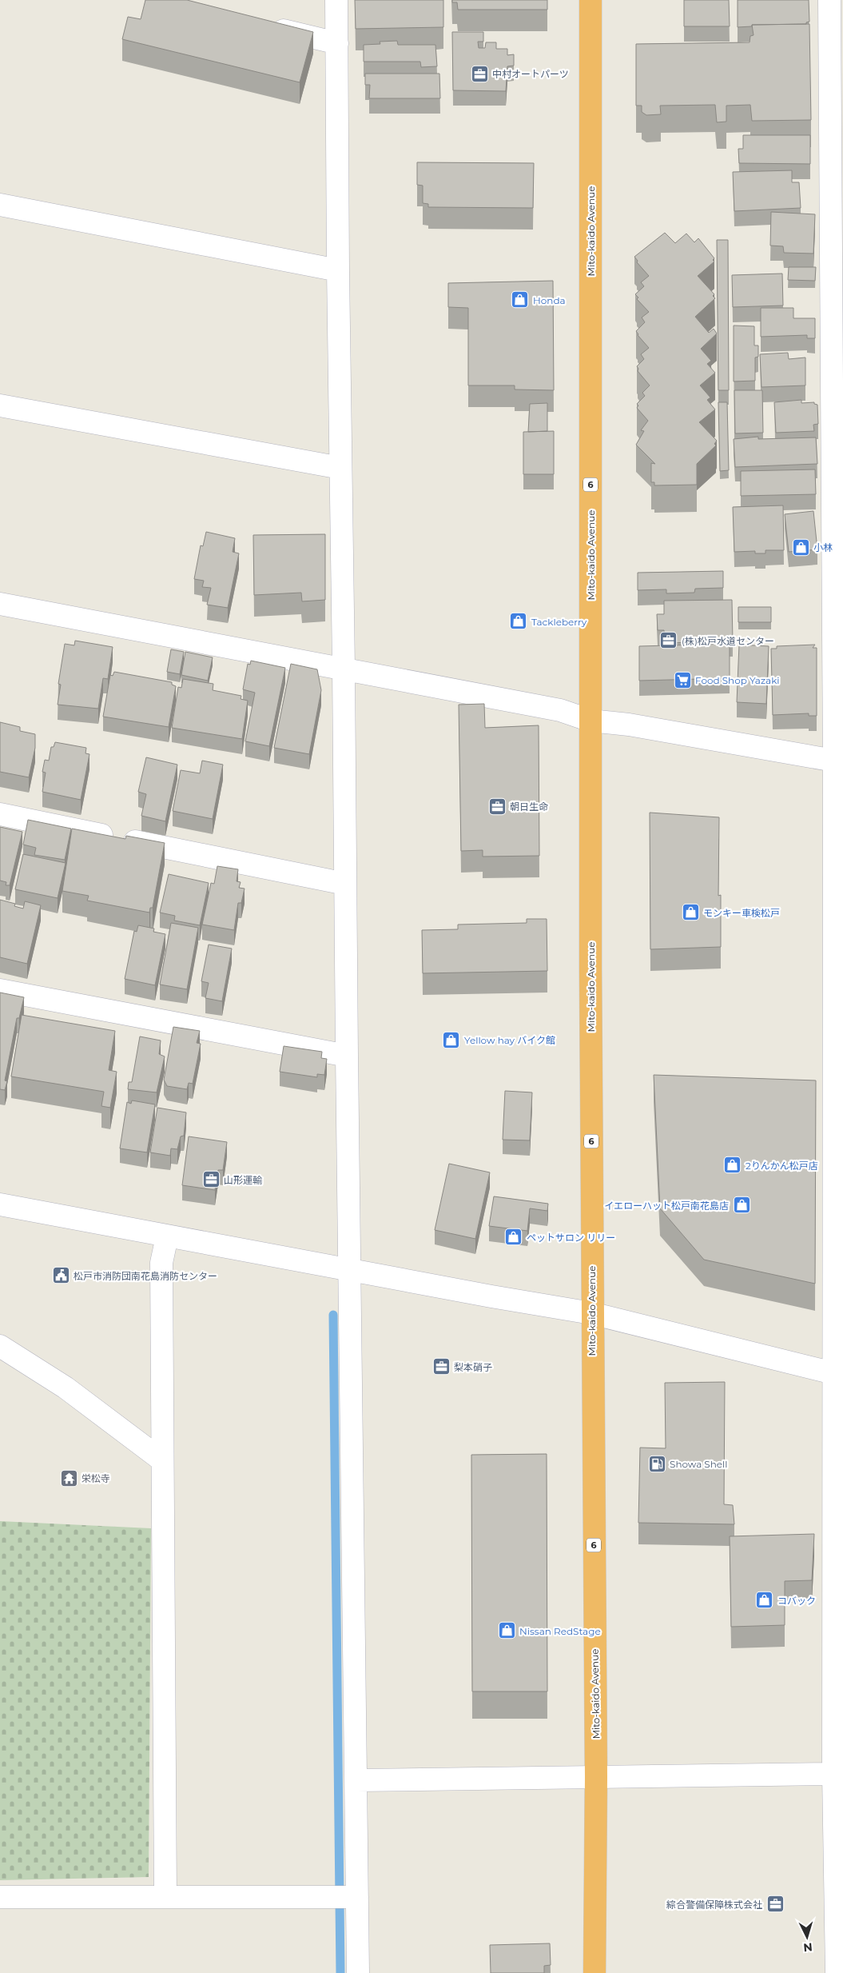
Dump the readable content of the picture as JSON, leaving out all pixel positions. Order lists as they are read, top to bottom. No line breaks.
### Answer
{"streets":{"highway":["Mito-kaido Avenue","6"]},"places":{"office":["中村オートパーツ","(株)松戸水道センター","朝日生命","山形運輸","梨本硝子","綜合警備保障株式会社"],"shop":["Honda","小林","Tackleberry","モンキー車検松戸","Yellow hay バイク館","2りんかん松戸店","イエローハット松戸南花島店","ペットサロン リリー","コバック","Nissan RedStage"],"supermarket":["Food Shop Yazaki"],"public building":["松戸市消防団南花島消防センター"],"fuel station":["Showa Shell"],"temple":["栄松寺"]},"north":"bottom"}
